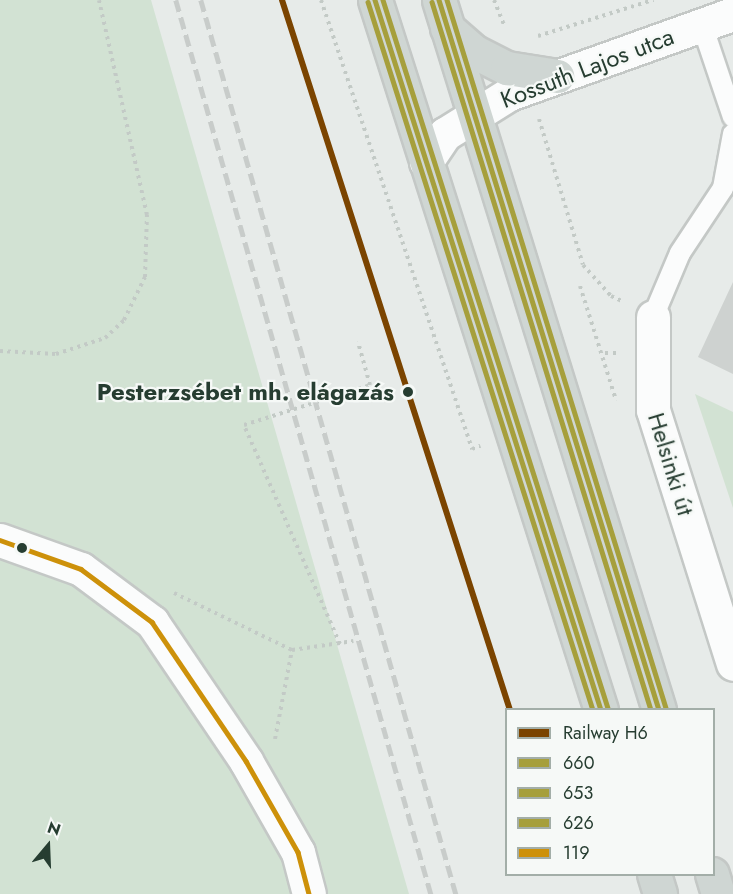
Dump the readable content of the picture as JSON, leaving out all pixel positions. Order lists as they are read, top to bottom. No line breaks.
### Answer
{"streets":{"street":["Kossuth Lajos utca","Helsinki út"]},"places":["Pesterzsébet mh. elágazás"],"lines":["rail line H6","transit line 660","transit line 626","transit line 653","transit line 119"],"legend":["Railway H6","660","653","626","119"],"north":"top"}
